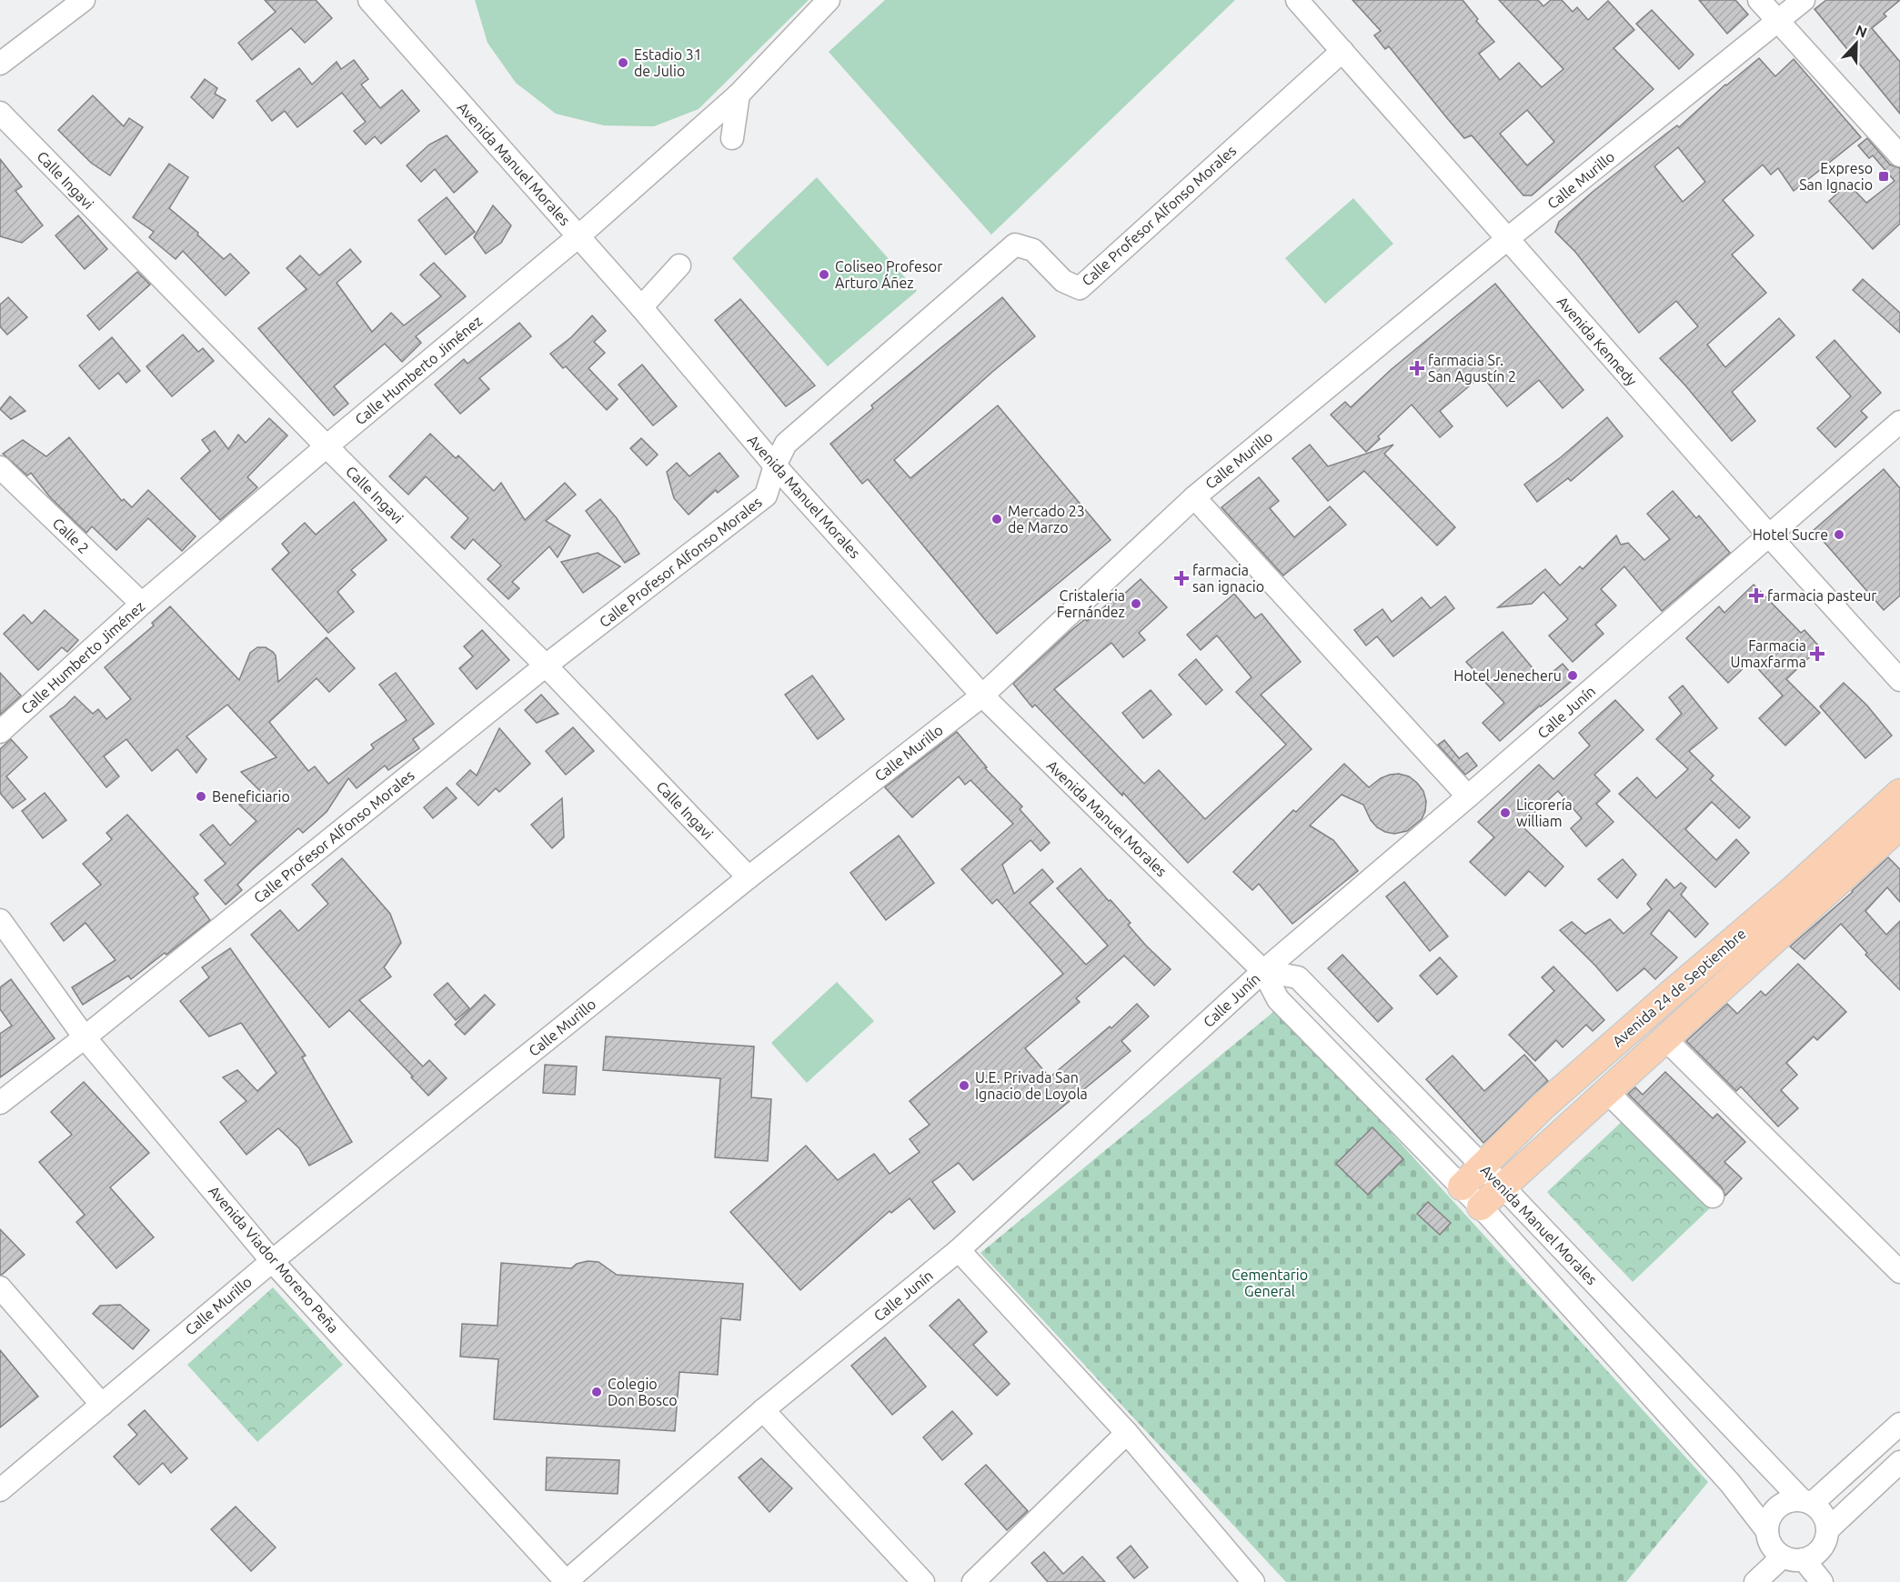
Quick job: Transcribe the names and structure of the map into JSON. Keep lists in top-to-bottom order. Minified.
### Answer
{"streets":{"main road":["Avenida 24 de Septiembre"],"street":["Avenida Manuel Morales","Calle Ingavi","Calle Murillo","Calle Profesor Alfonso Morales","Avenida Kennedy","Calle Humberto Jiménez","Calle 2","Calle Junín","Avenida Viador Moreno Peña"]},"crossings":[["Avenida Manuel Morales","Calle Murillo"],["Avenida Manuel Morales","Calle Profesor Alfonso Morales"],["Avenida Manuel Morales","Calle Humberto Jiménez"],["Avenida Manuel Morales","Calle Junín"],["Avenida Manuel Morales","Avenida 24 de Septiembre"],["Calle Ingavi","Calle Murillo"],["Calle Ingavi","Calle Profesor Alfonso Morales"],["Calle Ingavi","Calle Humberto Jiménez"],["Calle Murillo","Avenida Kennedy"],["Calle Murillo","Avenida Viador Moreno Peña"],["Calle Profesor Alfonso Morales","Avenida Kennedy"],["Calle Profesor Alfonso Morales","Avenida Viador Moreno Peña"],["Avenida Kennedy","Calle Junín"],["Calle Humberto Jiménez","Calle 2"],["Calle Junín","Avenida Viador Moreno Peña"]],"parks":["Cementario General"],"places":{"other":["Estadio 31 de Julio","Coliseo Profesor Arturo Áñez","Mercado 23 de Marzo","Hotel Sucre","Cristaleria Fernández","Hotel Jenecheru","Beneficiario","Licorería william","U.E. Privada San Ignacio de Loyola","Colegio Don Bosco"],"transit":["Expreso San Ignacio"],"health":["farmacia Sr. San Agustín 2","farmacia san ignacio","farmacia pasteur","Farmacia Umaxfarma"]},"north":"top"}
